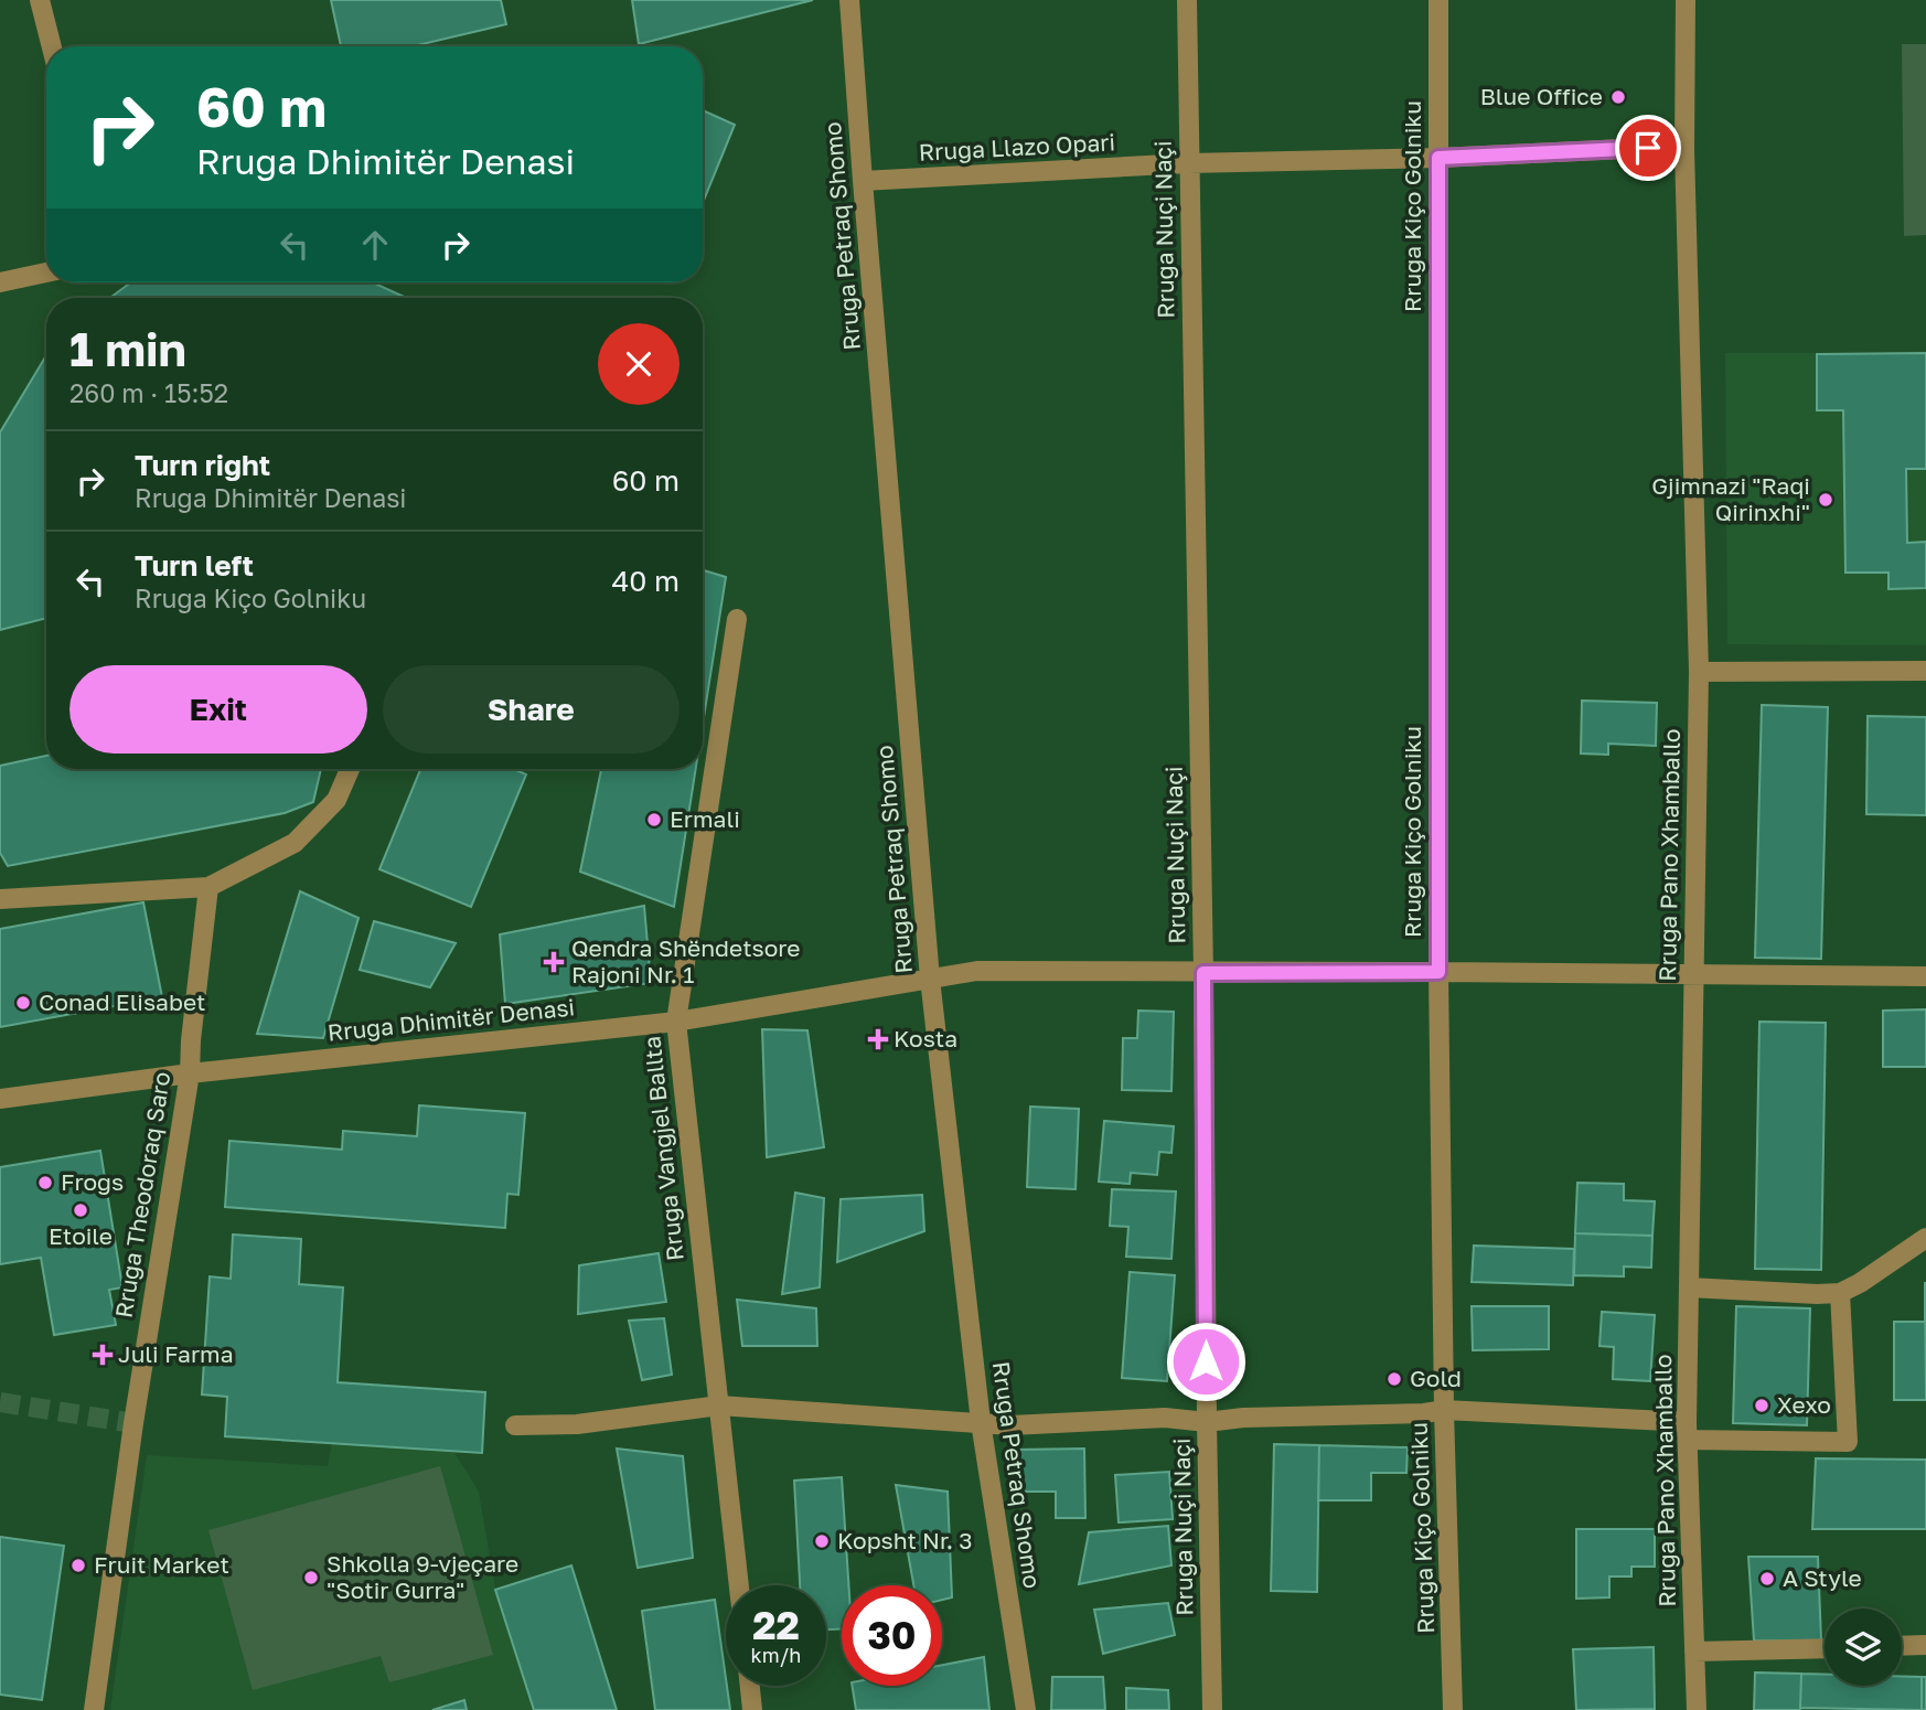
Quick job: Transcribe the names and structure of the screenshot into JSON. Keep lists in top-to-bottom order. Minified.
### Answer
{"streets":{"street":["Rruga Llazo Opari","Rruga Kiço Golniku","Rruga Nuçi Naçi","Rruga Petraq Shomo","Rruga Pano Xhamballo","Rruga Dhimitër Denasi","Rruga Vangjel Ballta","Rruga Theodoraq Saro"]},"crossings":[["Rruga Llazo Opari","Rruga Kiço Golniku"],["Rruga Llazo Opari","Rruga Nuçi Naçi"],["Rruga Llazo Opari","Rruga Petraq Shomo"],["Rruga Llazo Opari","Rruga Pano Xhamballo"],["Rruga Kiço Golniku","Rruga Dhimitër Denasi"],["Rruga Nuçi Naçi","Rruga Dhimitër Denasi"],["Rruga Petraq Shomo","Rruga Dhimitër Denasi"],["Rruga Pano Xhamballo","Rruga Dhimitër Denasi"],["Rruga Dhimitër Denasi","Rruga Vangjel Ballta"],["Rruga Dhimitër Denasi","Rruga Theodoraq Saro"]],"places":{"other":["Blue Office","Gjimnazi \"Raqi Qirinxhi\"","Ermali","Conad Elisabet","Frogs","Etoile","Gold","Xexo","Kopsht Nr. 3","Fruit Market","Shkolla 9-vjeçare \"Sotir Gurra\"","A Style"],"health":["Qendra Shëndetsore Rajoni Nr. 1","Kosta","Juli Farma"]},"page":{"turn":["60 m","Rruga Dhimitër Denasi"],"heading":["1 min","260 m · 15:52"],"list":[{"name":"Turn right","note":"Rruga Dhimitër Denasi","value":"60 m"},{"name":"Turn left","note":"Rruga Kiço Golniku","value":"40 m"}],"buttons":["Exit","Share"],"speed":"22 km/h","limit":"30"}}
